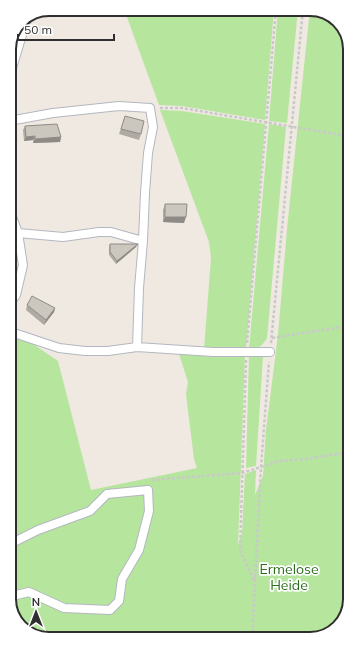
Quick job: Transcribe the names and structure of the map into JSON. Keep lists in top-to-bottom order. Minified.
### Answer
{"parks":["Ermelose Heide"],"scale_bar":"50 m","north":"top"}
